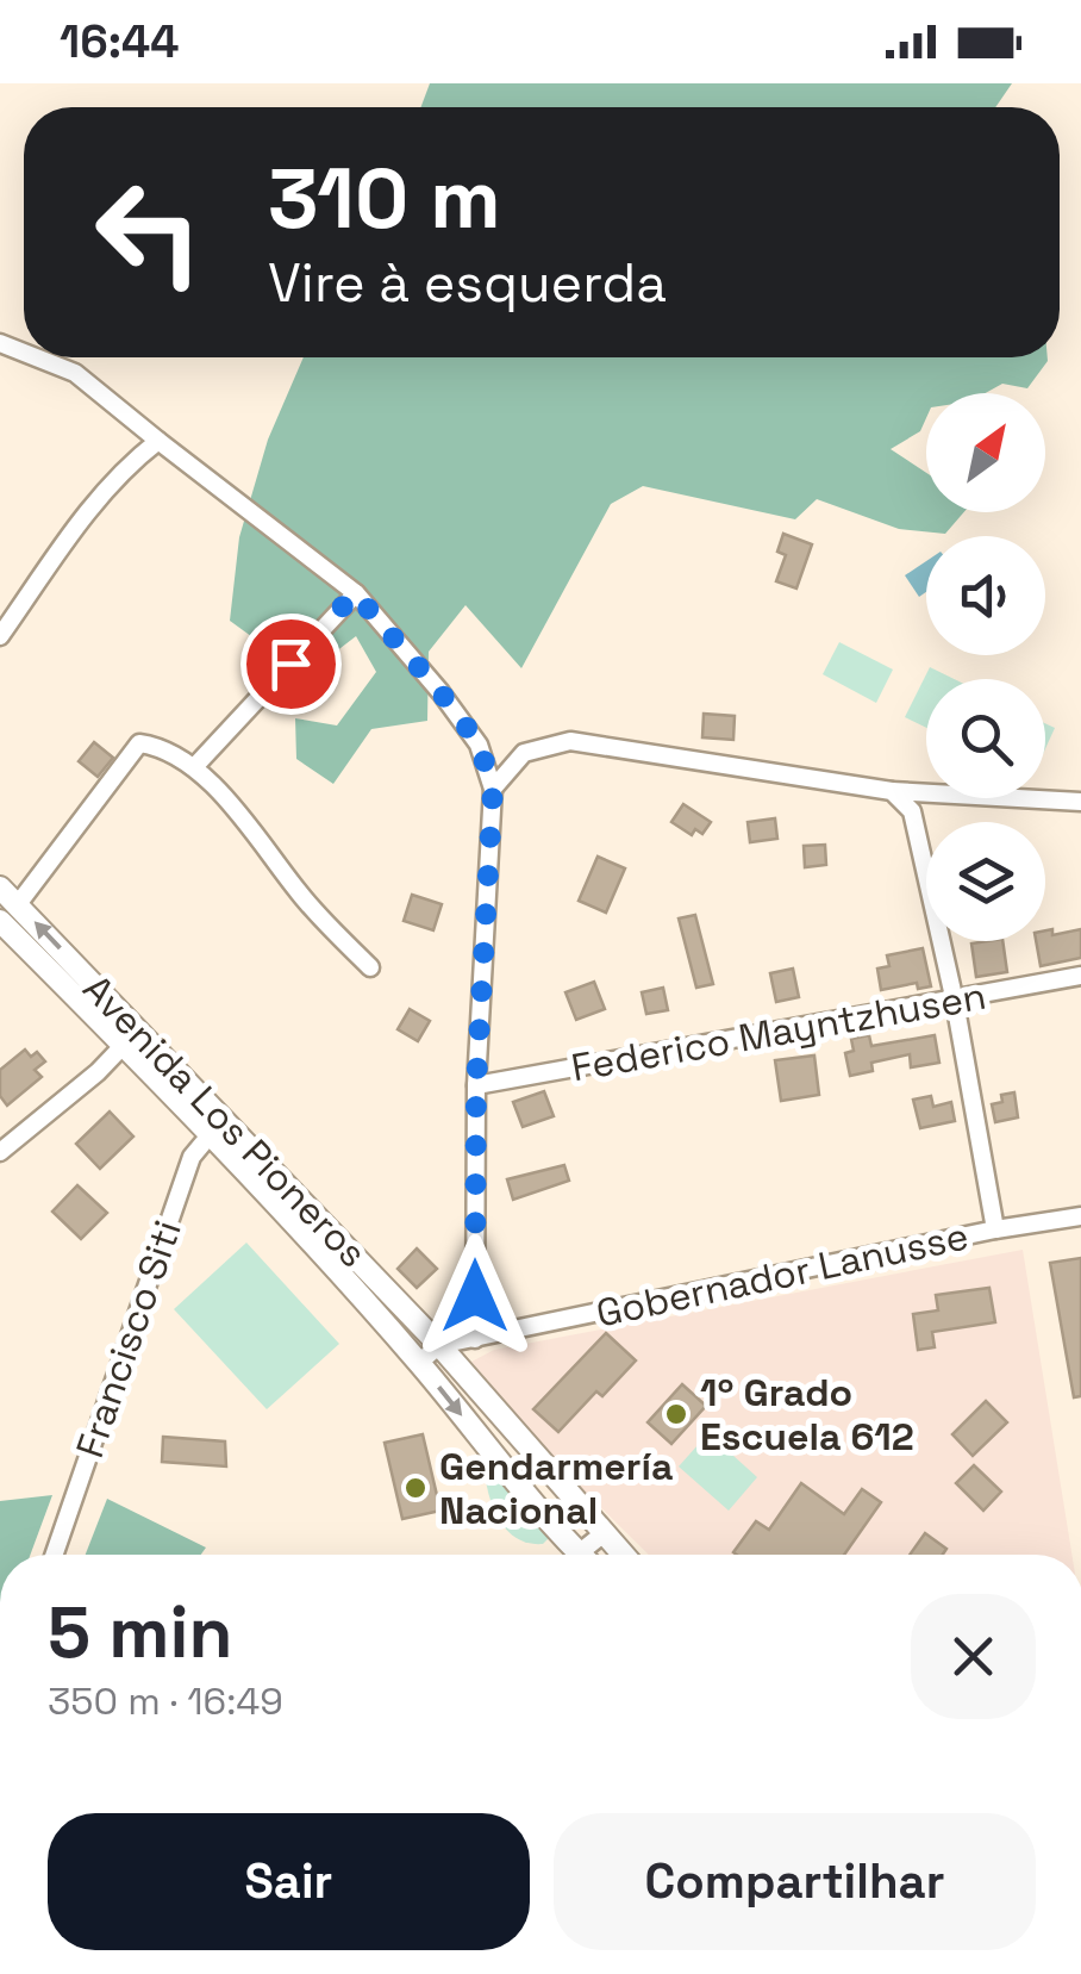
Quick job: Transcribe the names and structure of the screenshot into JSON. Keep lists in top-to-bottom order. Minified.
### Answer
{"streets":{"main road":["Avenida Los Pioneros"],"street":["Federico Mayntzhusen","Gobernador Lanusse","Francisco Siti"]},"crossings":[["Avenida Los Pioneros","Gobernador Lanusse"],["Avenida Los Pioneros","Francisco Siti"]],"places":["1º Grado Escuela 612","Gendarmería Nacional"],"north":"top right","page":{"status":"16:44","turn":["310 m","Vire à esquerda"],"heading":["5 min","350 m · 16:49"],"buttons":["Sair","Compartilhar"]}}
